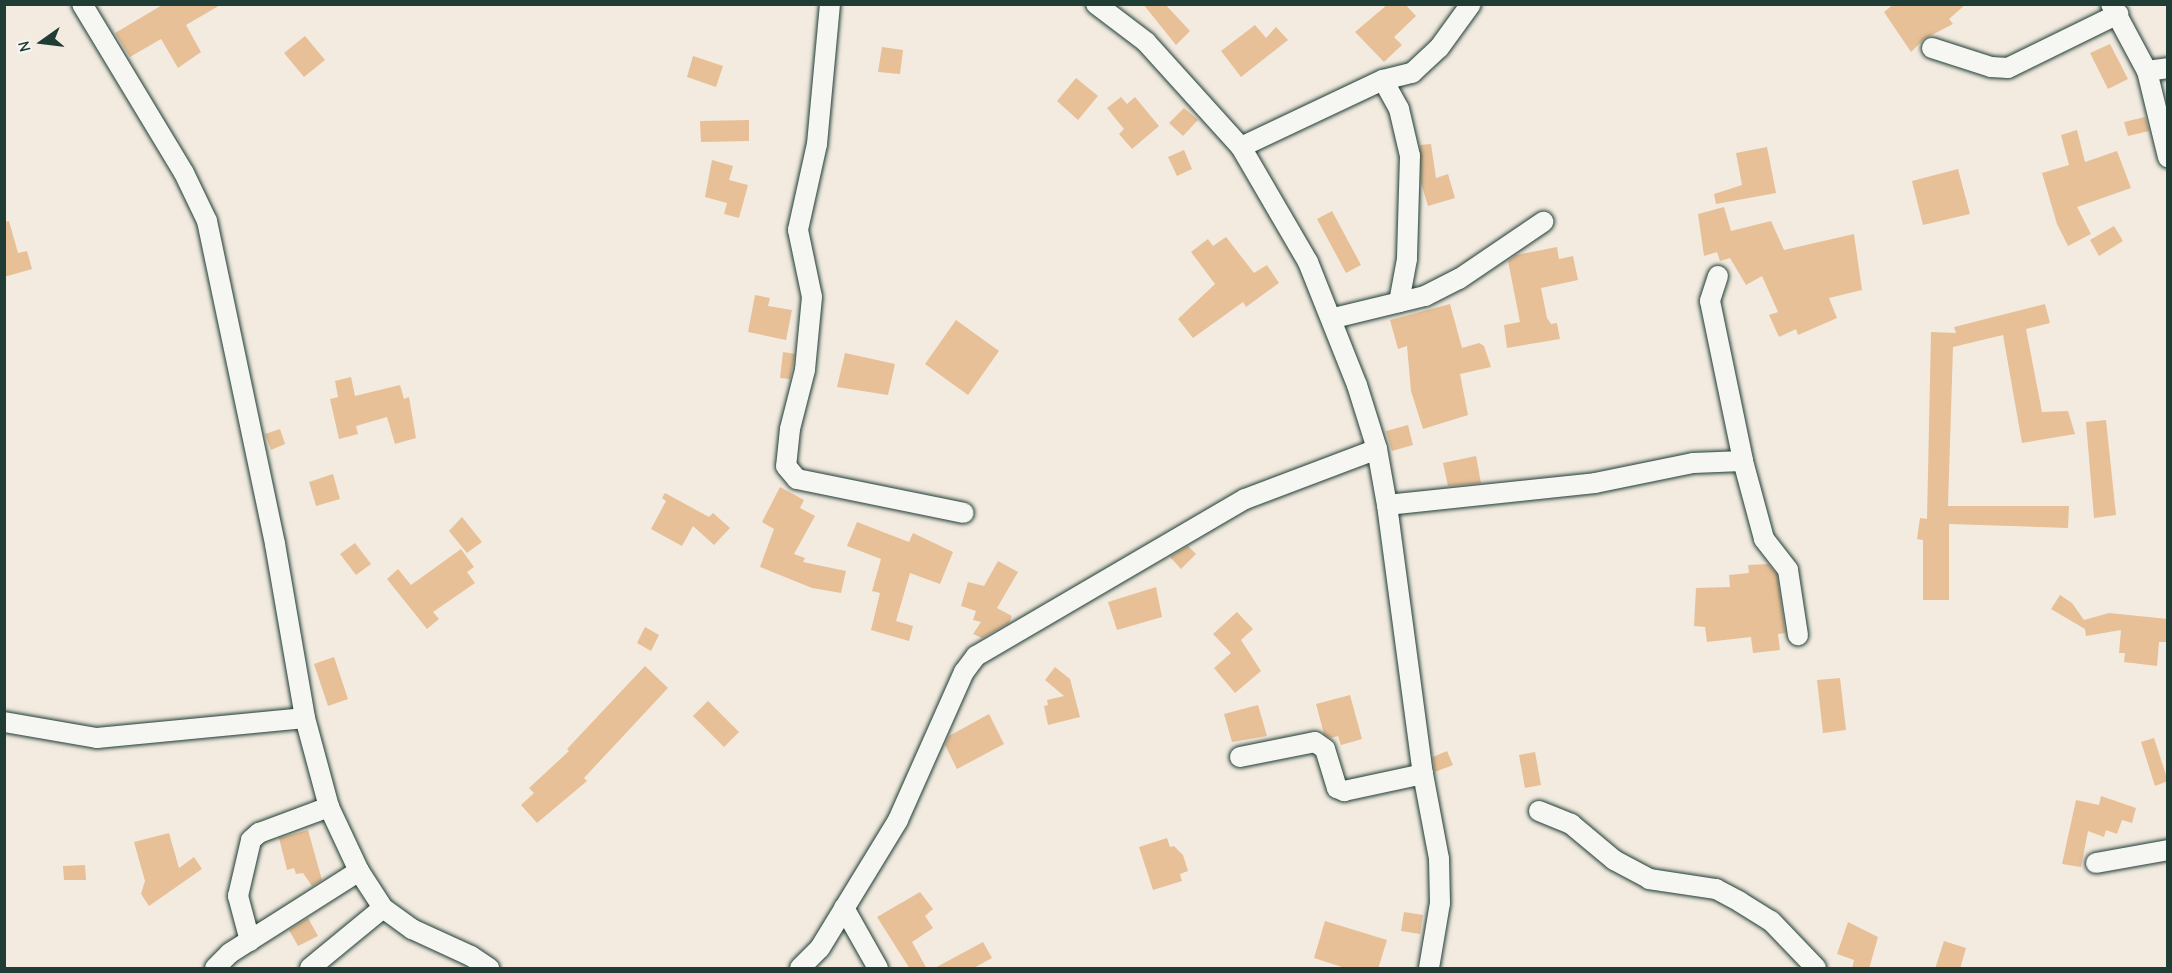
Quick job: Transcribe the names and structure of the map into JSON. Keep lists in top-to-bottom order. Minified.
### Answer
{"north":"left"}
